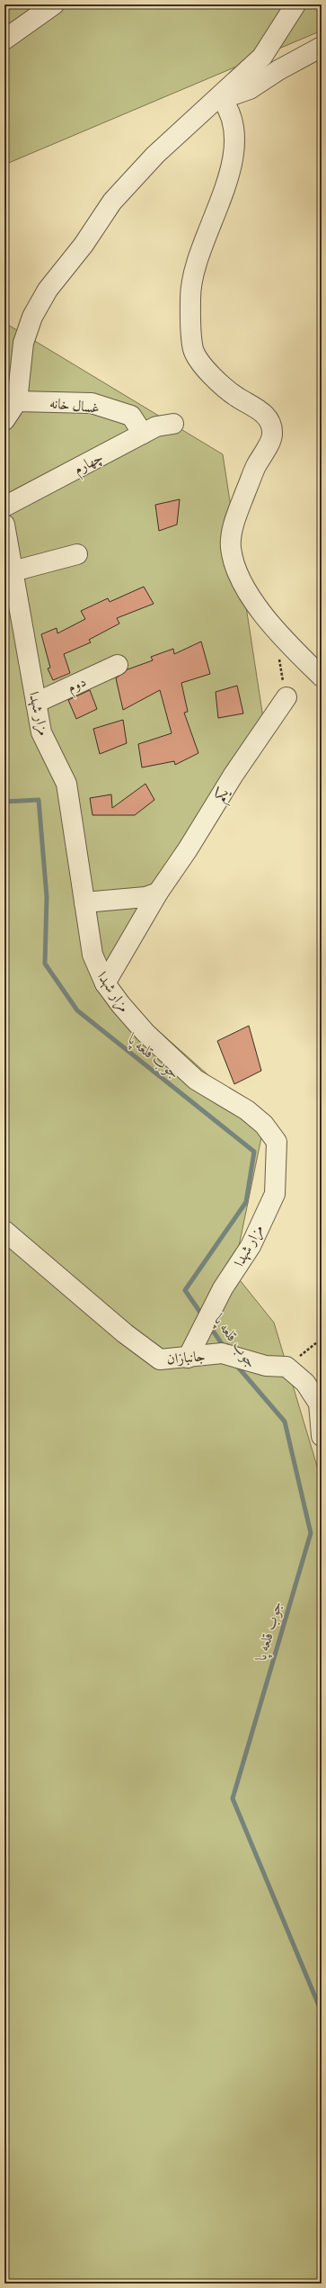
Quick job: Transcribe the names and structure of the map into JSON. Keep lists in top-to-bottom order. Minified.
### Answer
{"streets":{"street":["غسال خانه","چهارم","دوم","مزار شهدا","یکم","جانبازان"]},"crossings":[["غسال خانه","چهارم"],["دوم","مزار شهدا"],["مزار شهدا","یکم"],["مزار شهدا","جانبازان"]],"water":["جوب قلعه پا"]}
